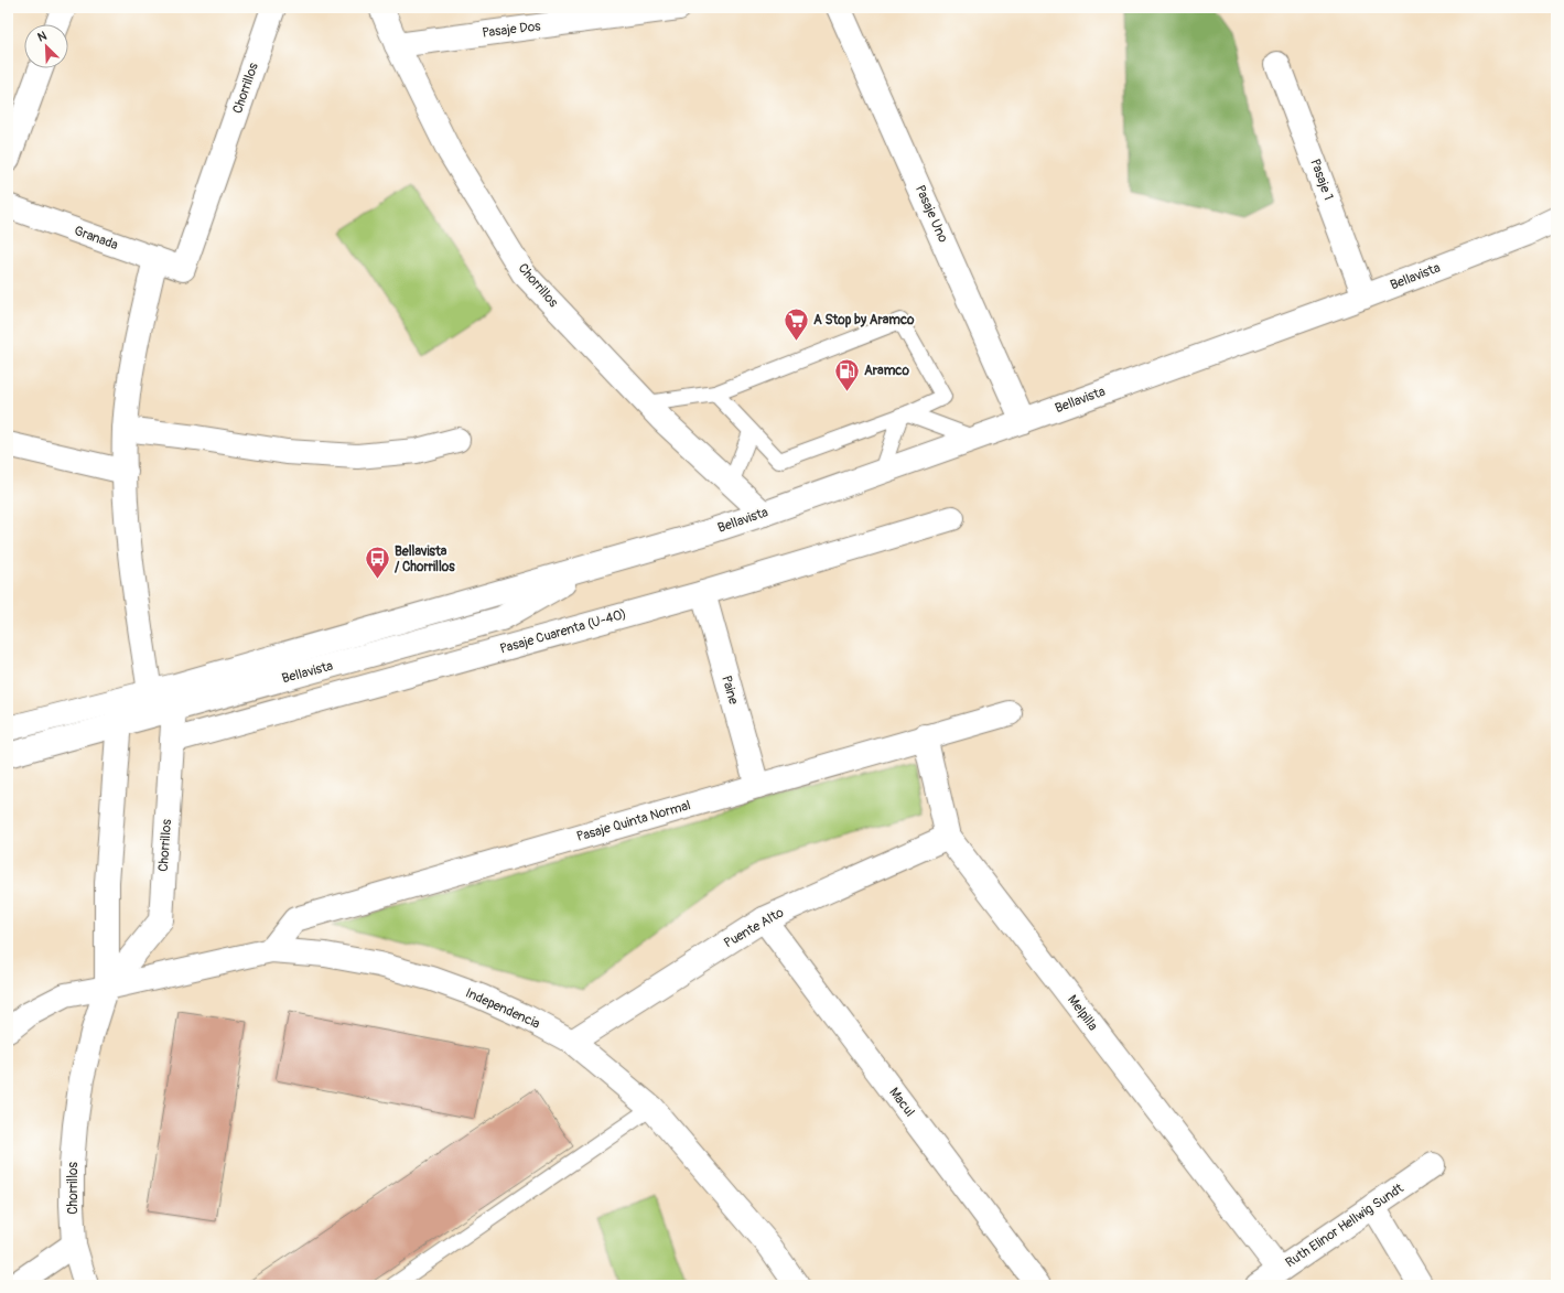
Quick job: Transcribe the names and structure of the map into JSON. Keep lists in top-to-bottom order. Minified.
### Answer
{"streets":{"street":["Pasaje Dos","Chorrillos","Pasaje 1","Pasaje Uno","Granada","Bellavista","Pasaje Cuarenta (U-40)","Paine","Pasaje Quinta Normal","Puente Alto","Independencia","Melpilla","Macul","Ruth Elinor Hellwig Sundt"]},"crossings":[["Pasaje Dos","Chorrillos"],["Chorrillos","Granada"],["Chorrillos","Bellavista"],["Chorrillos","Pasaje Cuarenta (U-40)"],["Chorrillos","Independencia"],["Pasaje 1","Bellavista"],["Pasaje Uno","Bellavista"],["Pasaje Cuarenta (U-40)","Paine"],["Paine","Pasaje Quinta Normal"],["Pasaje Quinta Normal","Independencia"],["Pasaje Quinta Normal","Melpilla"],["Puente Alto","Independencia"],["Puente Alto","Melpilla"],["Puente Alto","Macul"],["Melpilla","Ruth Elinor Hellwig Sundt"]],"places":{"supermarket":["A Stop by Aramco"],"fuel station":["Aramco"],"bus stop":["Bellavista / Chorrillos"]},"north":"top left"}
